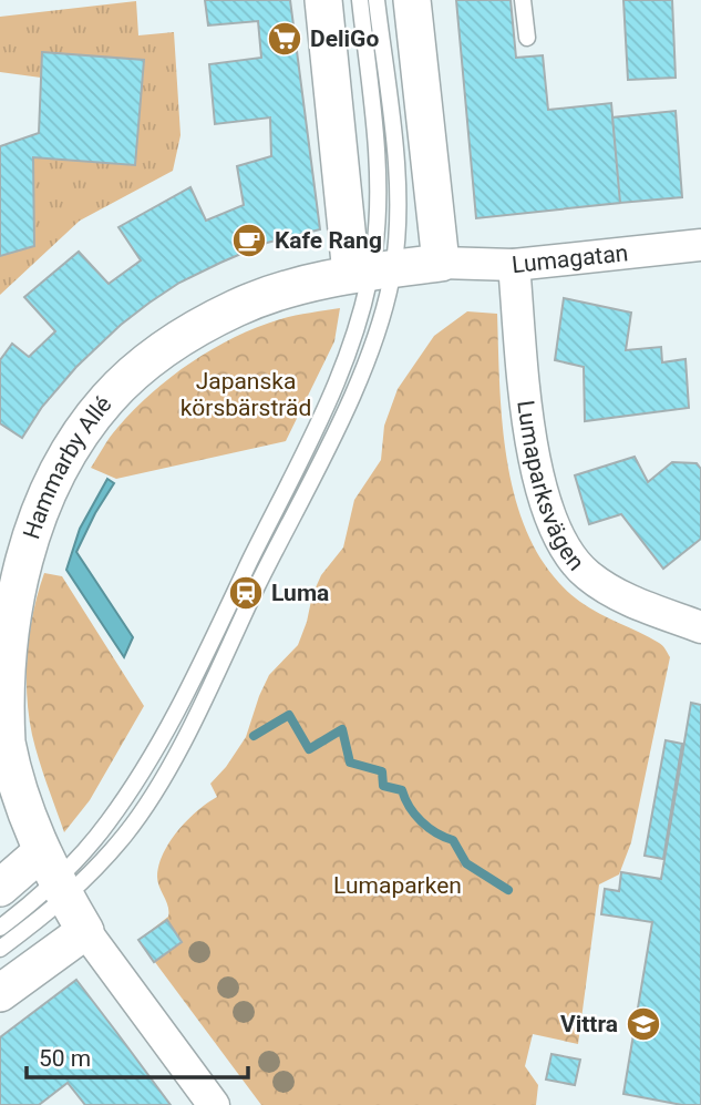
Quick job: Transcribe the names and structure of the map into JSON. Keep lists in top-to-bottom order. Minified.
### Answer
{"streets":{"street":["Lumagatan","Hammarby Allé","Lumaparksvägen"]},"crossings":[["Lumagatan","Hammarby Allé"],["Lumagatan","Lumaparksvägen"]],"parks":["Japanska körsbärsträd","Lumaparken"],"places":{"supermarket":["DeliGo"],"cafe":["Kafe Rang"],"station":["Luma"],"school or university":["Vittra"]},"scale_bar":"50 m"}
